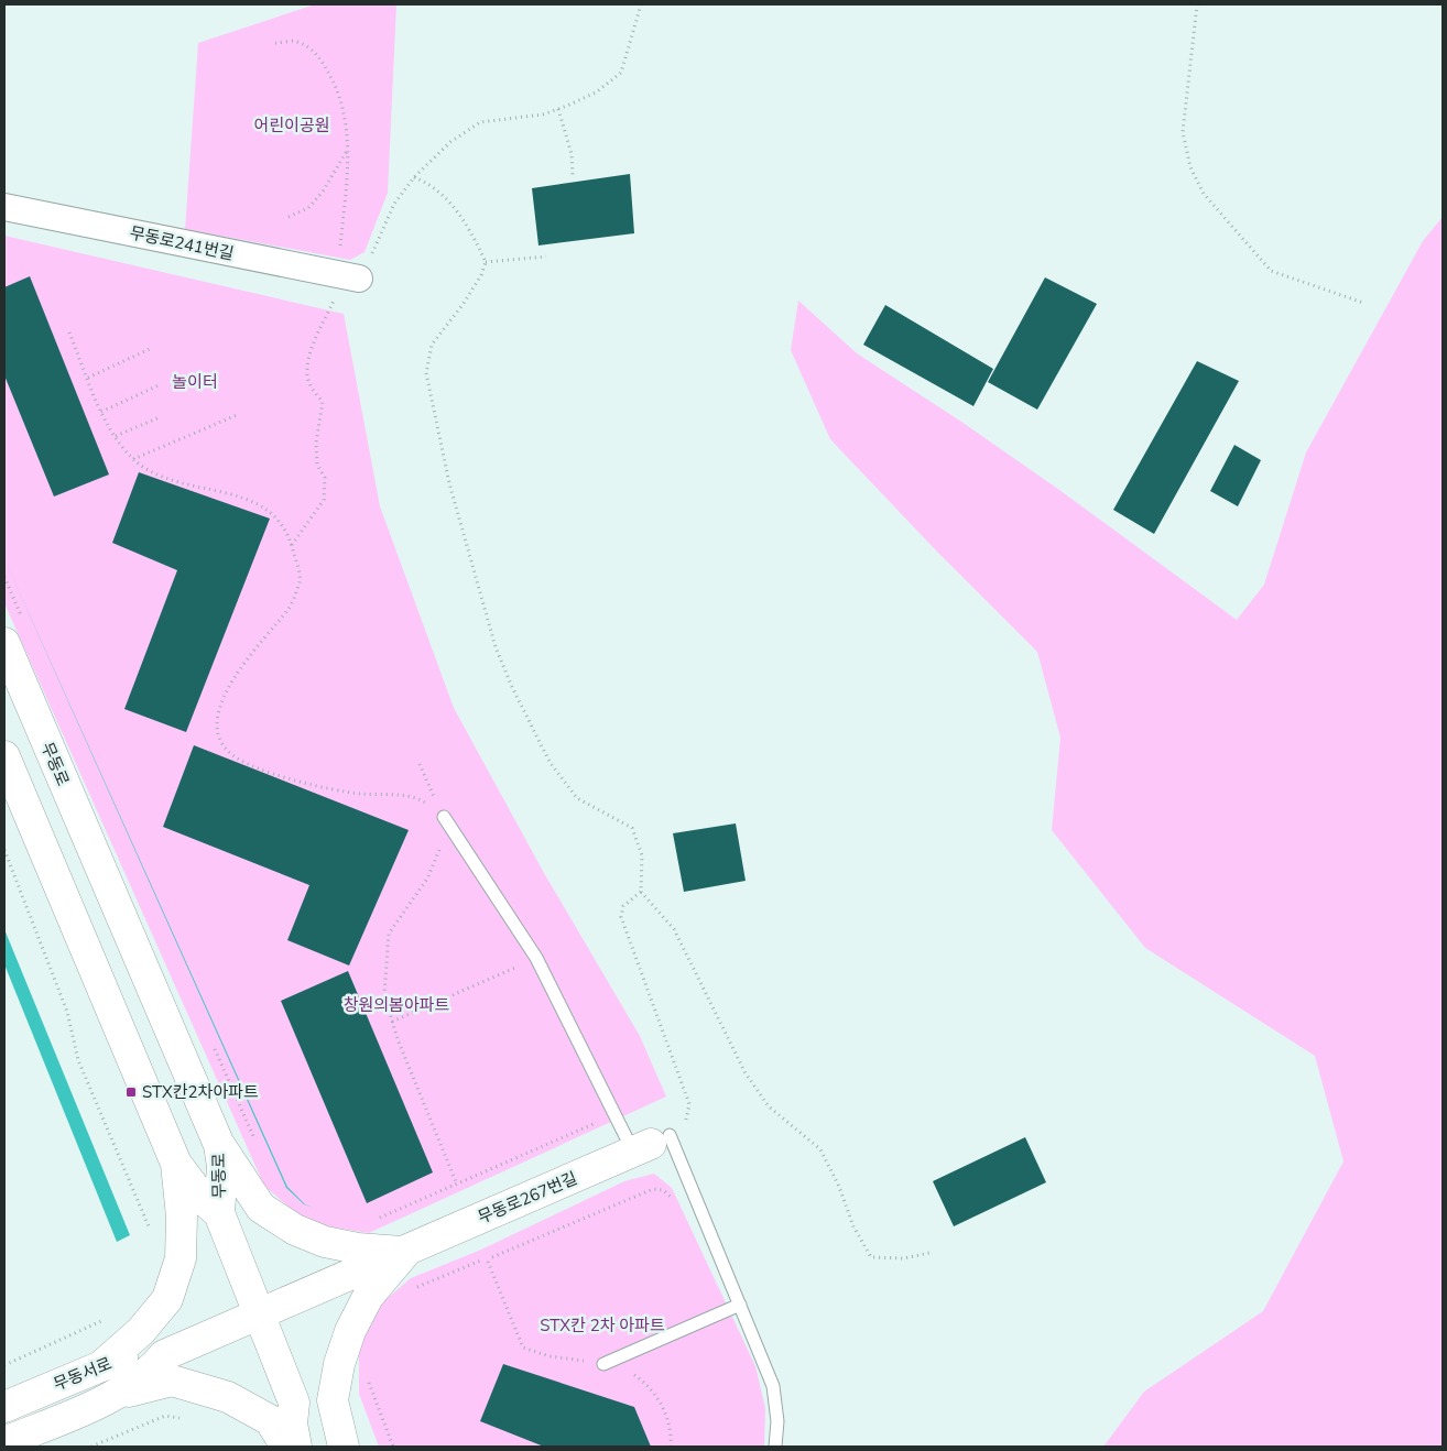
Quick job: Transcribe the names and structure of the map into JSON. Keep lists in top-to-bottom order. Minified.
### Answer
{"streets":{"main road":["무동로","무동로267번길","무동서로"],"street":["무동로241번길"]},"crossings":[["무동로267번길","무동서로"]],"parks":["어린이공원","놀이터","창원의봄아파트","STX칸 2차 아파트"],"places":{"transit":["STX칸2차아파트"]}}
